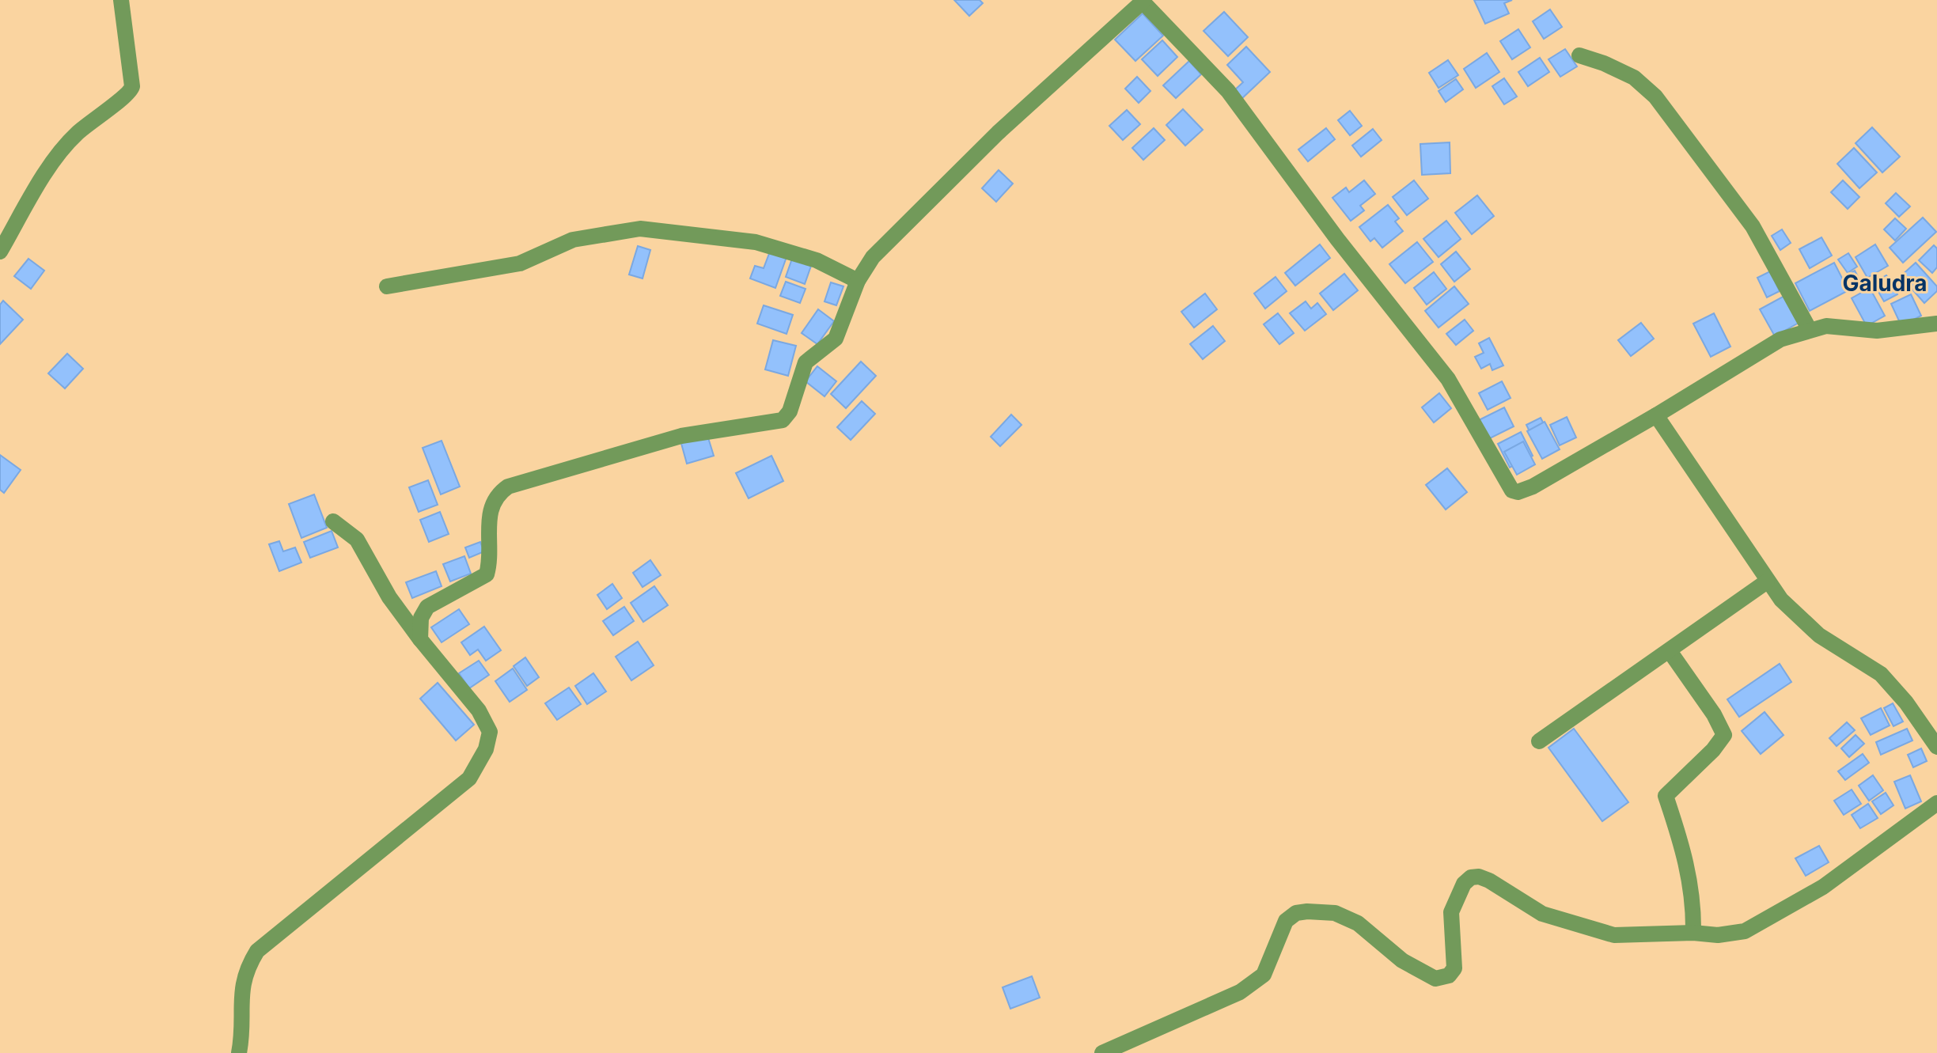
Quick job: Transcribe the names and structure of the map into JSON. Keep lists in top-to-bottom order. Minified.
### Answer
{"districts":["Galudra"]}
